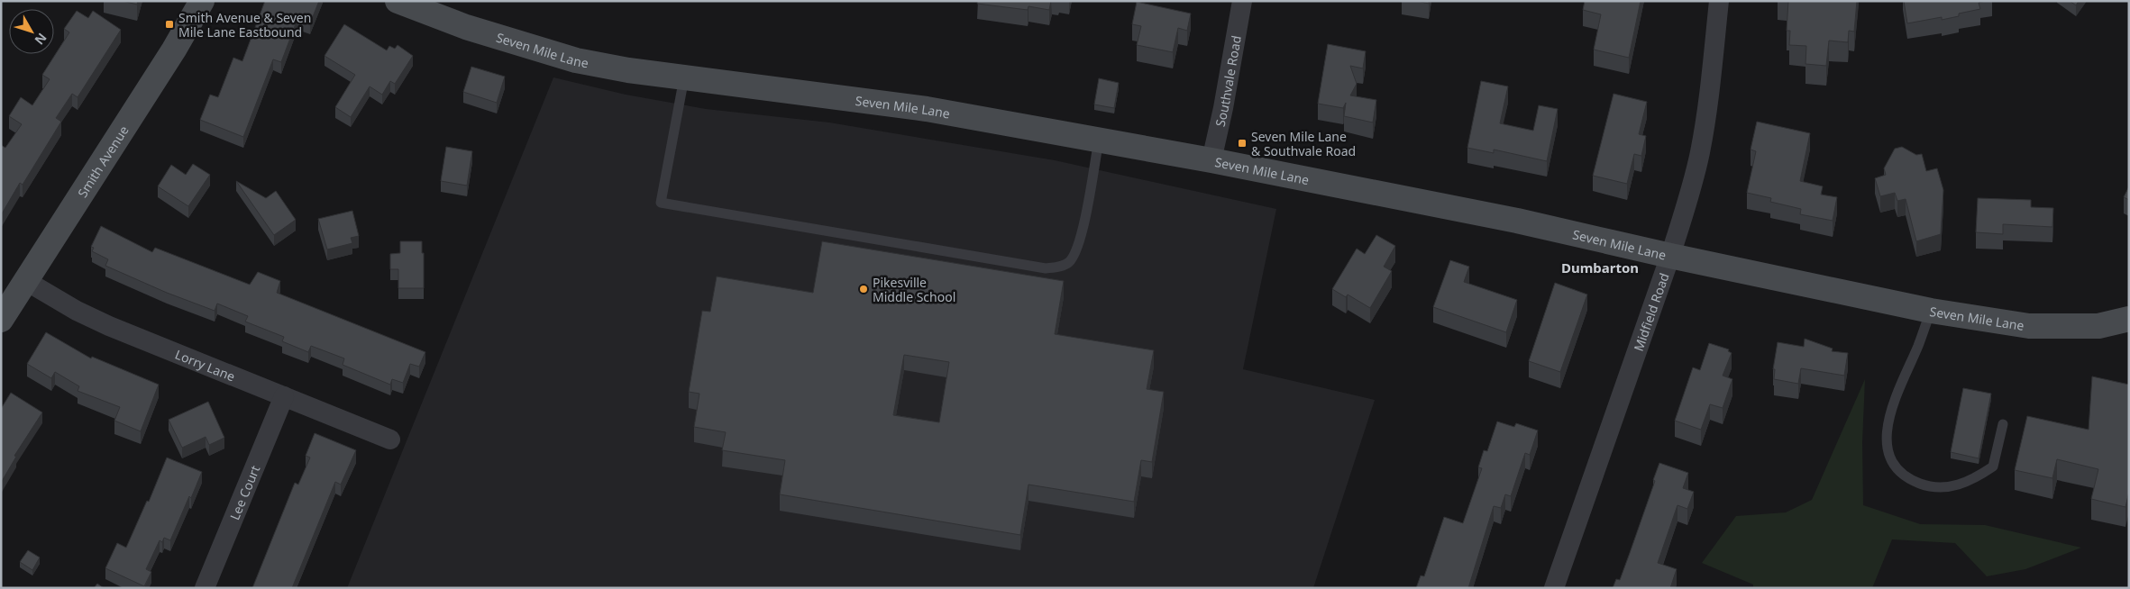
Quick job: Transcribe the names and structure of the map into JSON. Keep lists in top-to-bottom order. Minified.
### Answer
{"streets":{"street":["Seven Mile Lane","Southvale Road","Smith Avenue","Midfield Road","Lorry Lane","Lee Court"]},"crossings":[["Seven Mile Lane","Southvale Road"],["Seven Mile Lane","Midfield Road"],["Smith Avenue","Lorry Lane"],["Lorry Lane","Lee Court"]],"districts":["Dumbarton"],"places":{"transit":["Smith Avenue & Seven Mile Lane Eastbound","Seven Mile Lane & Southvale Road"],"other":["Pikesville Middle School"]},"north":"bottom right"}
